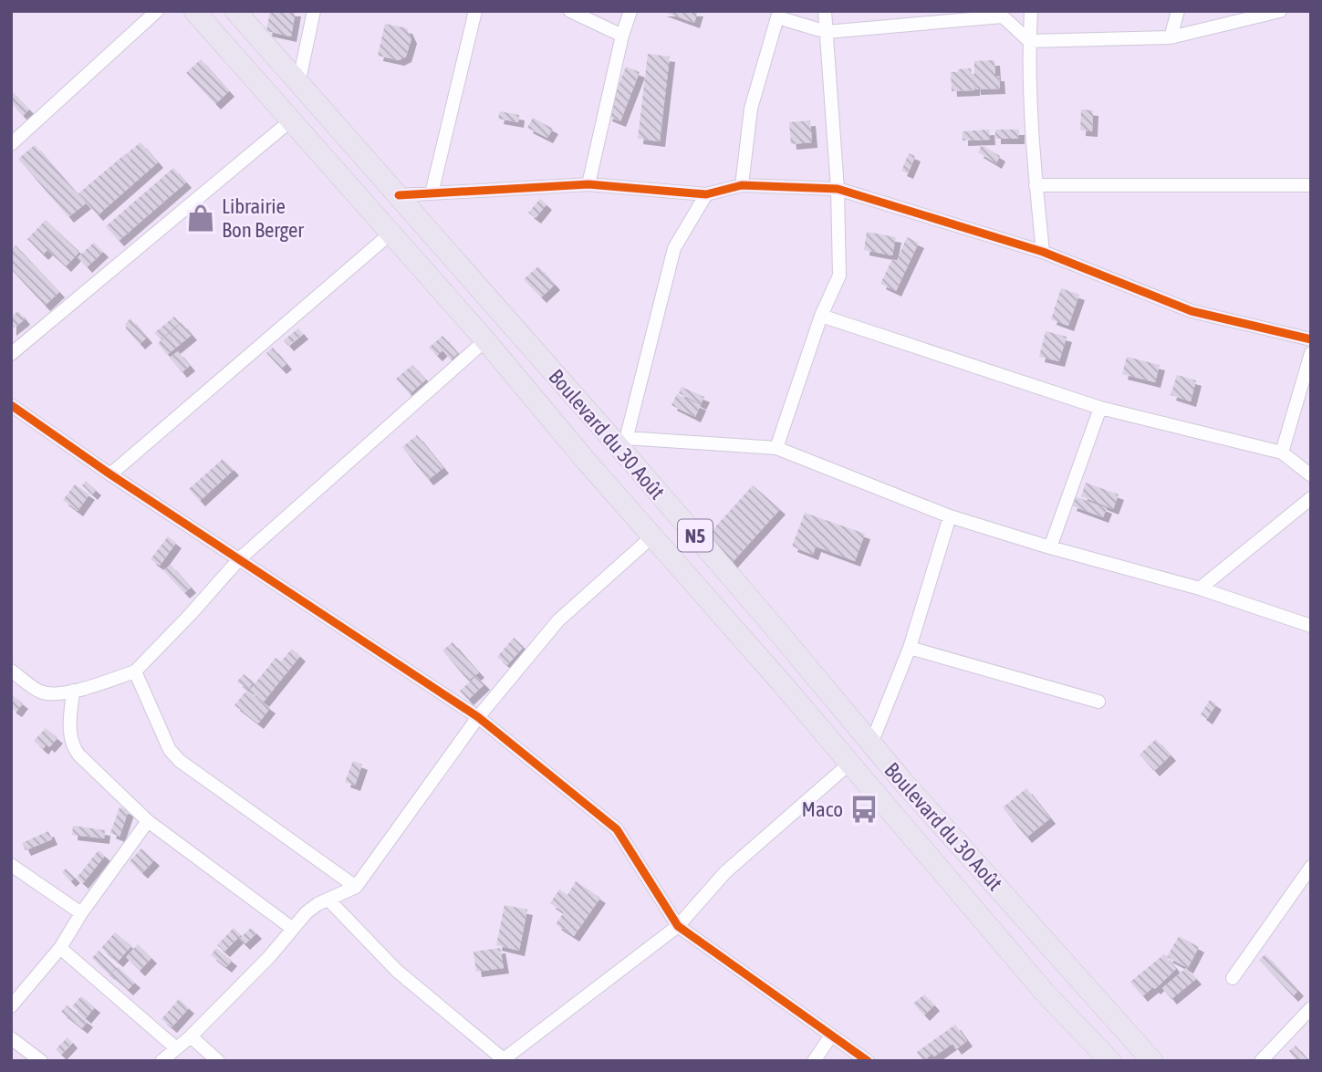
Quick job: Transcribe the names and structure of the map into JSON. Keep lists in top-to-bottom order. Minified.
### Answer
{"streets":{"highway":["Boulevard du 30 Août","N5"]},"places":{"shop":["Librairie Bon Berger"],"bus stop":["Maco"]}}
